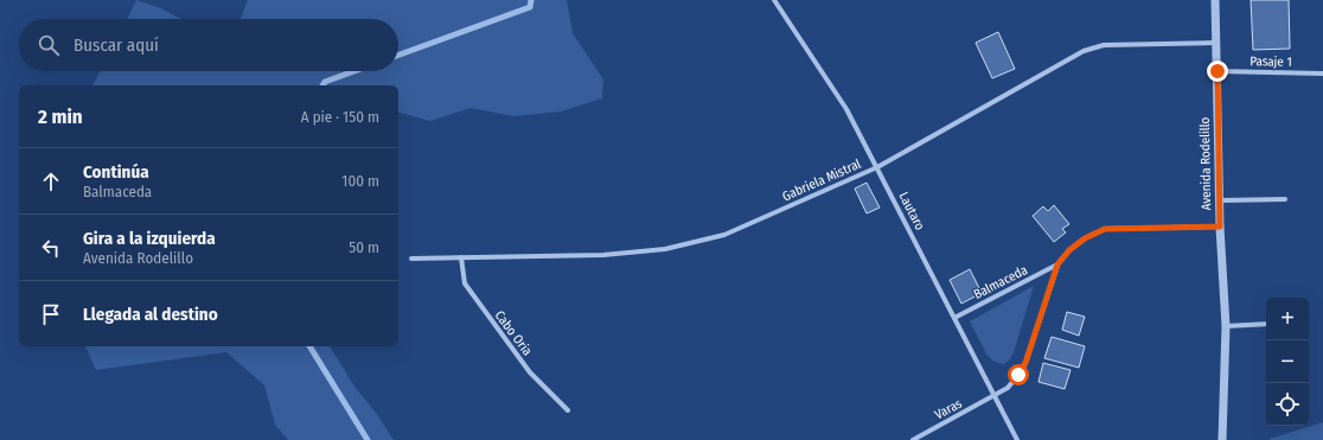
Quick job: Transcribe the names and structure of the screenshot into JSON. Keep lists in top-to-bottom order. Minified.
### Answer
{"streets":{"street":["Pasaje 1","Avenida Rodelillo","Gabriela Mistral","Lautaro","Balmaceda","Cabo Oria","Varas"]},"crossings":[["Pasaje 1","Avenida Rodelillo"],["Avenida Rodelillo","Gabriela Mistral"],["Avenida Rodelillo","Balmaceda"],["Gabriela Mistral","Lautaro"],["Gabriela Mistral","Cabo Oria"],["Lautaro","Balmaceda"],["Lautaro","Varas"],["Balmaceda","Varas"]],"page":{"search":"Buscar aquí","heading":["2 min","A pie · 150 m"],"list":[["Continúa","Balmaceda","100 m"],["Gira a la izquierda","Avenida Rodelillo","50 m"],"Llegada al destino"],"map_buttons":["+","−"]}}
